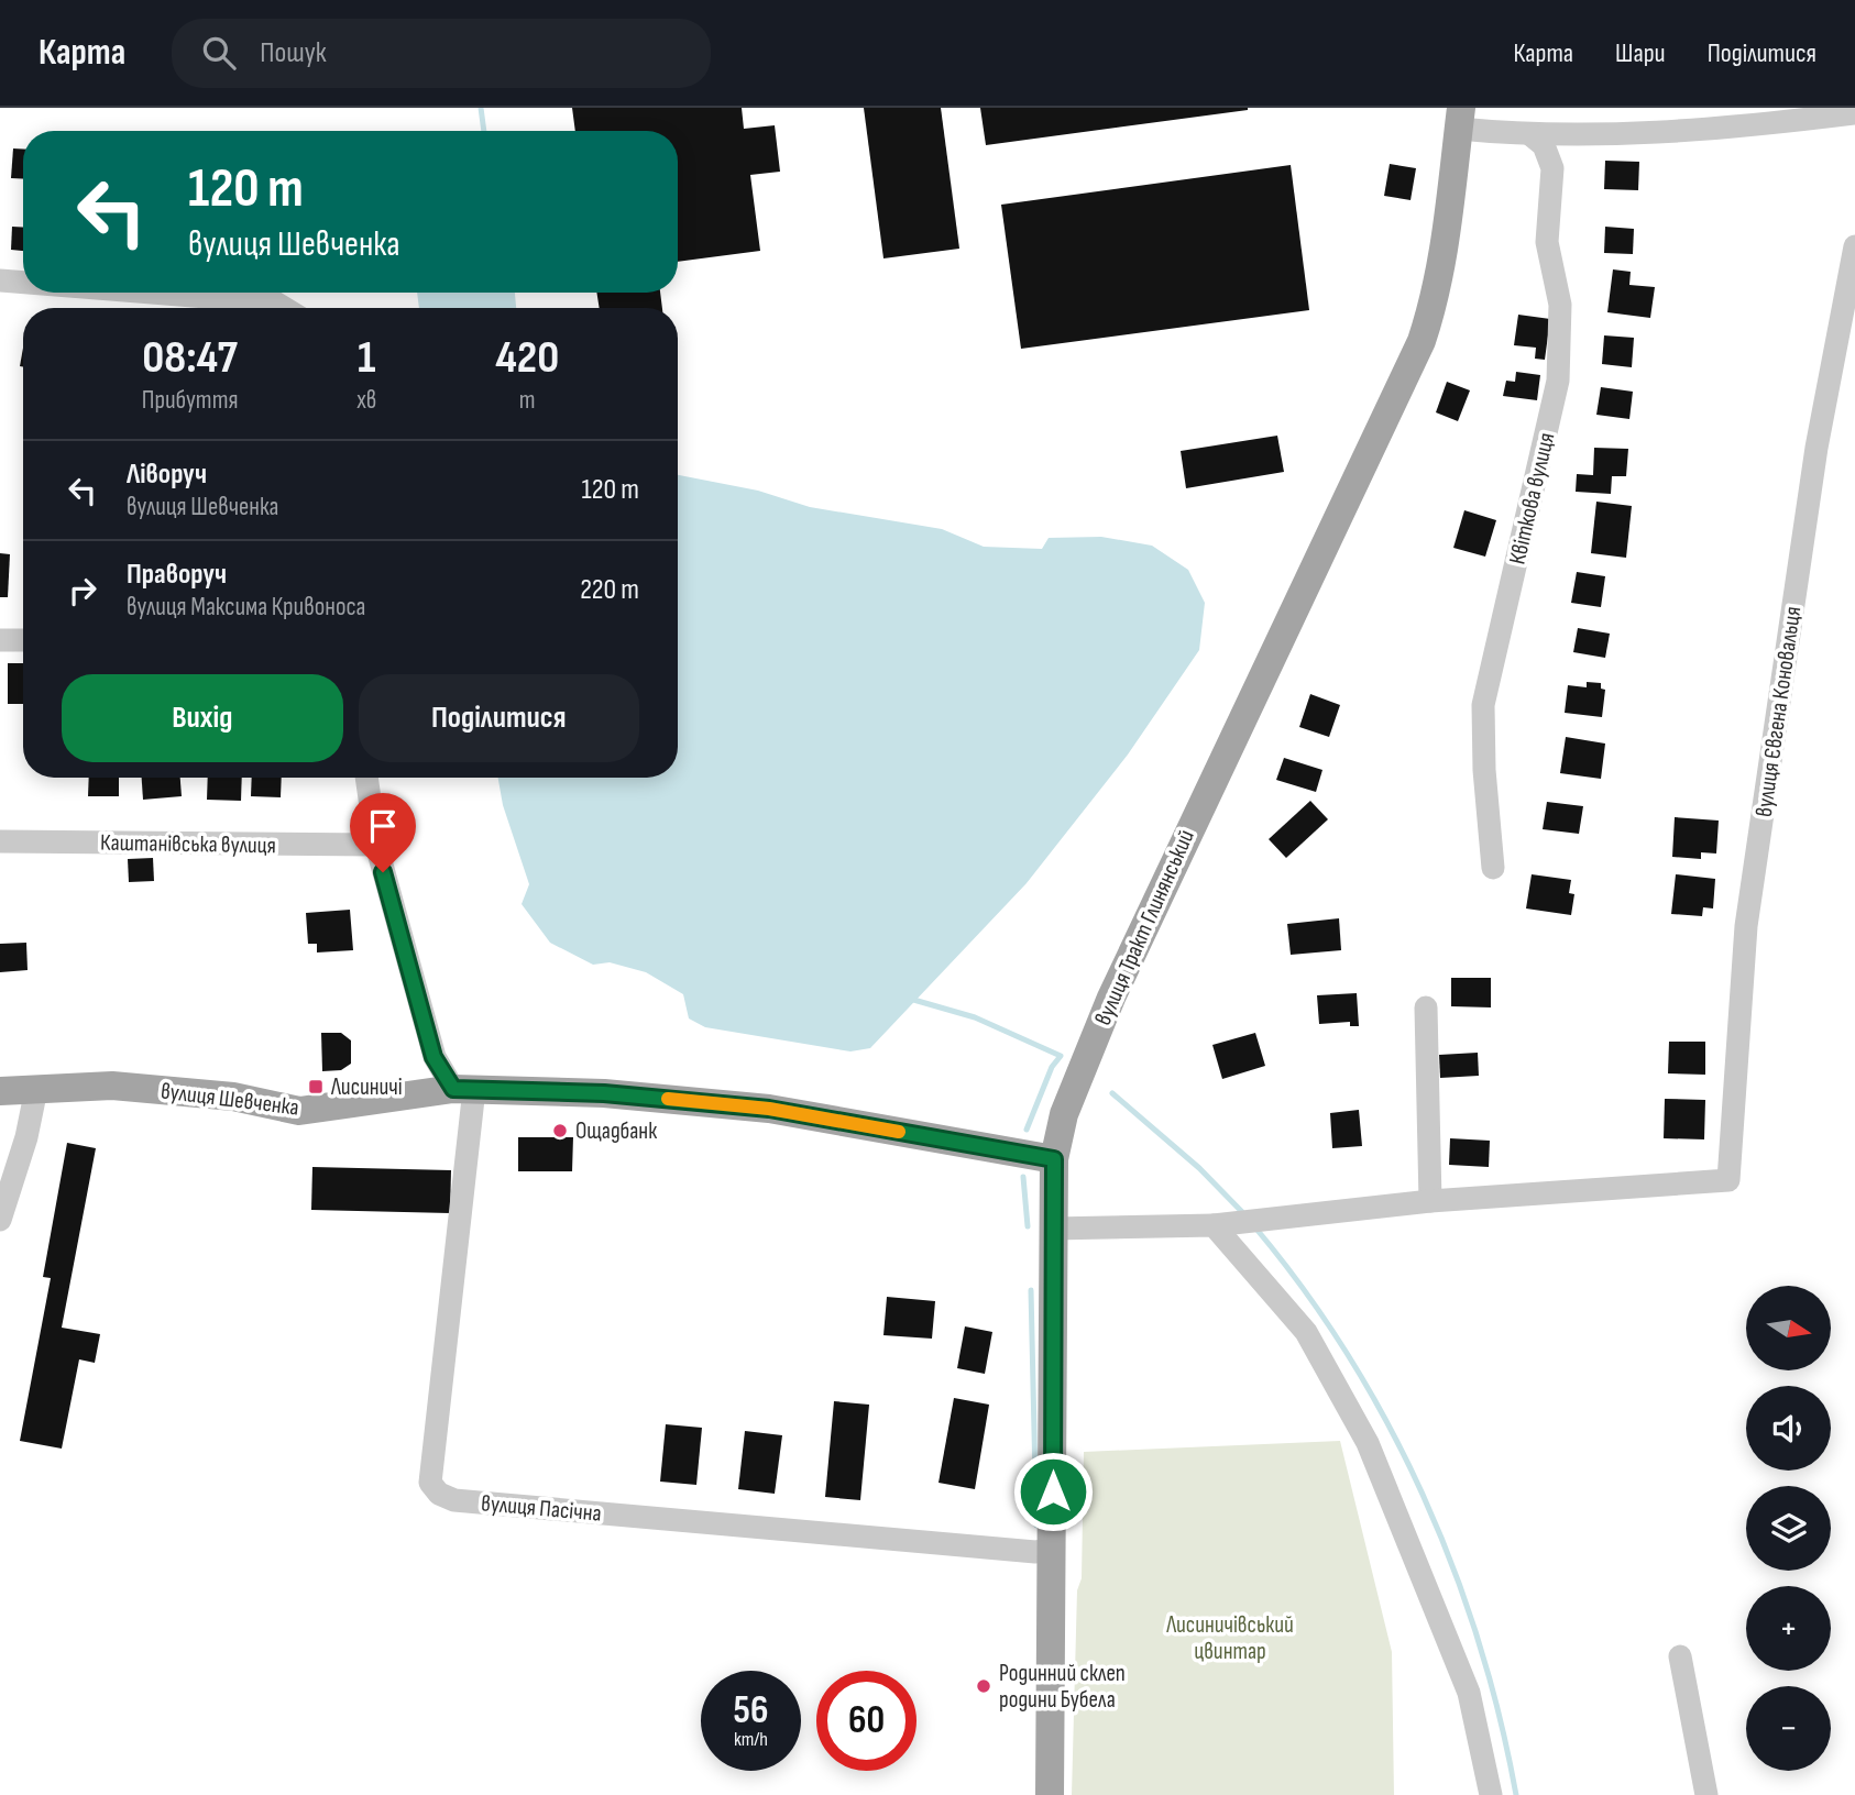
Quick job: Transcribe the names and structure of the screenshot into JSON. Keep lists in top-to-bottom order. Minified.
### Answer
{"streets":{"main road":["вулиця Тракт Глинянський","вулиця Шевченка"],"street":["Квіткова вулиця","вулиця Євгена Коновальця","Каштанівська вулиця","вулиця Пасічна"]},"crossings":[["вулиця Тракт Глинянський","вулиця Шевченка"],["вулиця Тракт Глинянський","вулиця Пасічна"],["вулиця Шевченка","вулиця Пасічна"]],"parks":["Лисиничівський цвинтар"],"places":{"transit":["Лисиничі"],"other":["Ощадбанк","Родинний склеп родини Бубела"]},"north":"right","page":{"header":"Карта","search":"Пошук","nav":["Карта","Шари","Поділитися"],"turn":["120 m","вулиця Шевченка"],"eta":["08:47","Прибуття","1","хв","420","m"],"list":[{"name":"Ліворуч","note":"вулиця Шевченка","value":"120 m"},{"name":"Праворуч","note":"вулиця Максима Кривоноса","value":"220 m"}],"buttons":["Вихід","Поділитися"],"map_buttons":["+","−"],"speed":"56 km/h","limit":"60"}}
